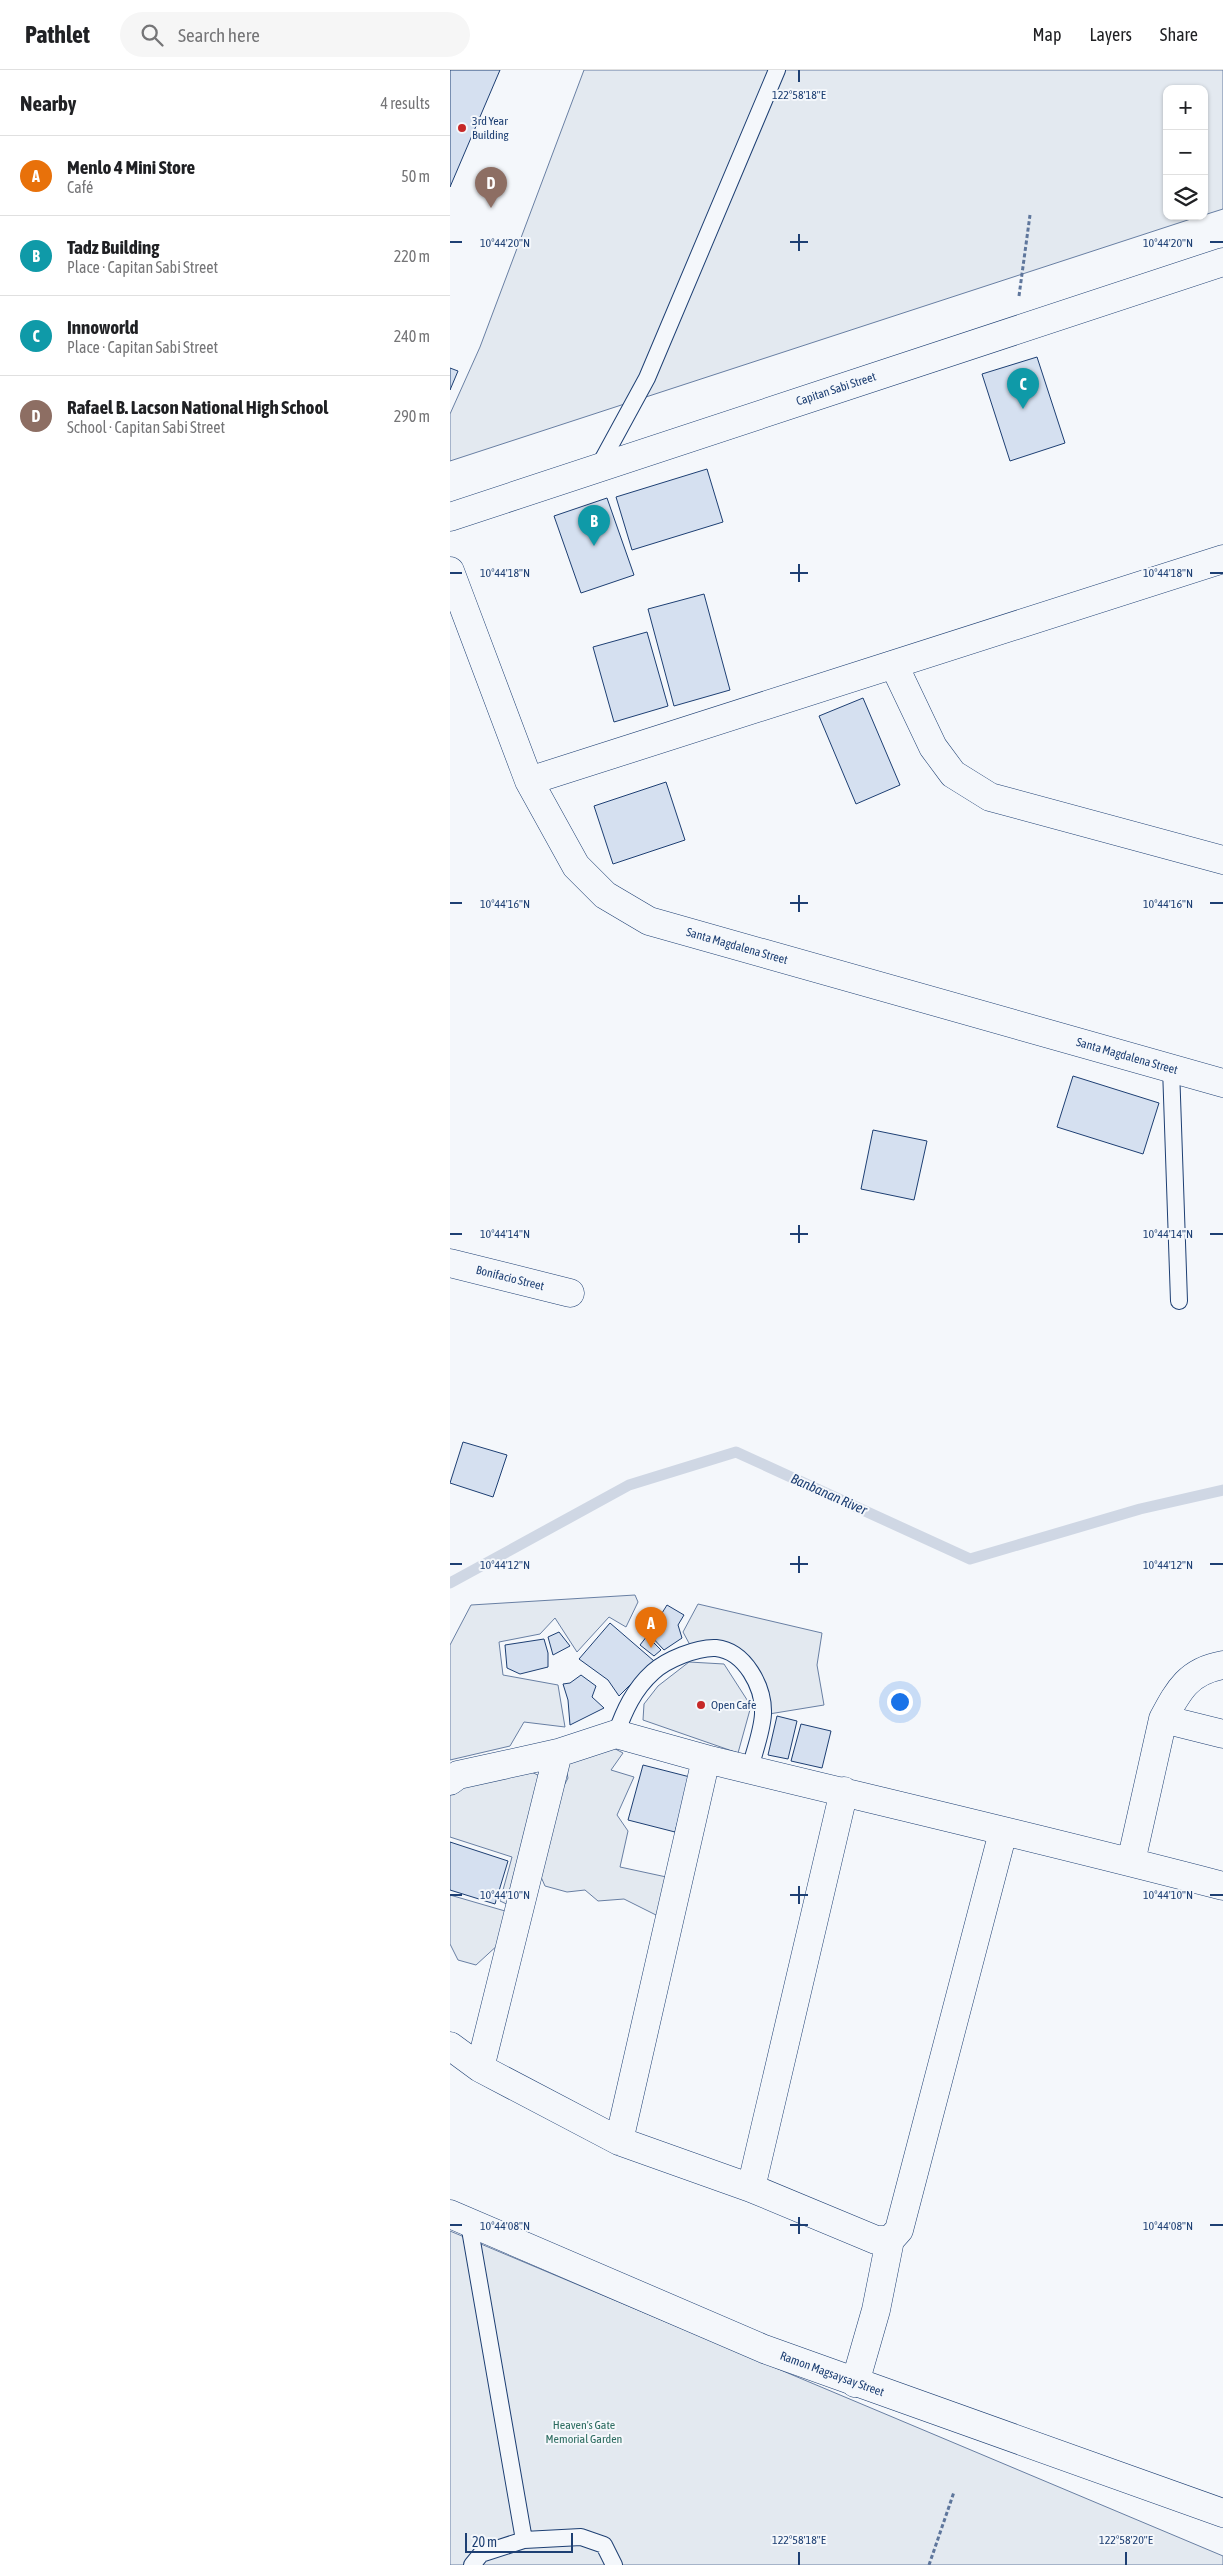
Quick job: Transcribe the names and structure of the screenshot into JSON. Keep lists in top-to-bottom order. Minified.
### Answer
{"streets":{"street":["Capitan Sabi Street","Santa Magdalena Street","Bonifacio Street","Ramon Magsaysay Street"]},"water":["Banbanan River"],"parks":["Heaven's Gate Memorial Garden"],"places":["3rd Year Building","Open Cafe"],"scale_bar":"20 m","page":{"header":"Pathlet","search":"Search here","nav":["Map","Layers","Share"],"heading":["Nearby","4 results"],"map_buttons":["+","−"],"list":[{"mark":"A","name":"Menlo 4 Mini Store","note":"Café","value":"50 m"},{"mark":"B","name":"Tadz Building","note":"Place · Capitan Sabi Street","value":"220 m"},{"mark":"C","name":"Innoworld","note":"Place · Capitan Sabi Street","value":"240 m"},{"mark":"D","name":"Rafael B. Lacson National High School","note":"School · Capitan Sabi Street","value":"290 m"}],"pins":["D","C","B","A"],"scale":"20 m"},"coordinates":["122°58'18\"E","10°44'20\"N","10°44'18\"N","10°44'16\"N","10°44'14\"N","10°44'12\"N","10°44'10\"N","10°44'08\"N","122°58'20\"E"]}
